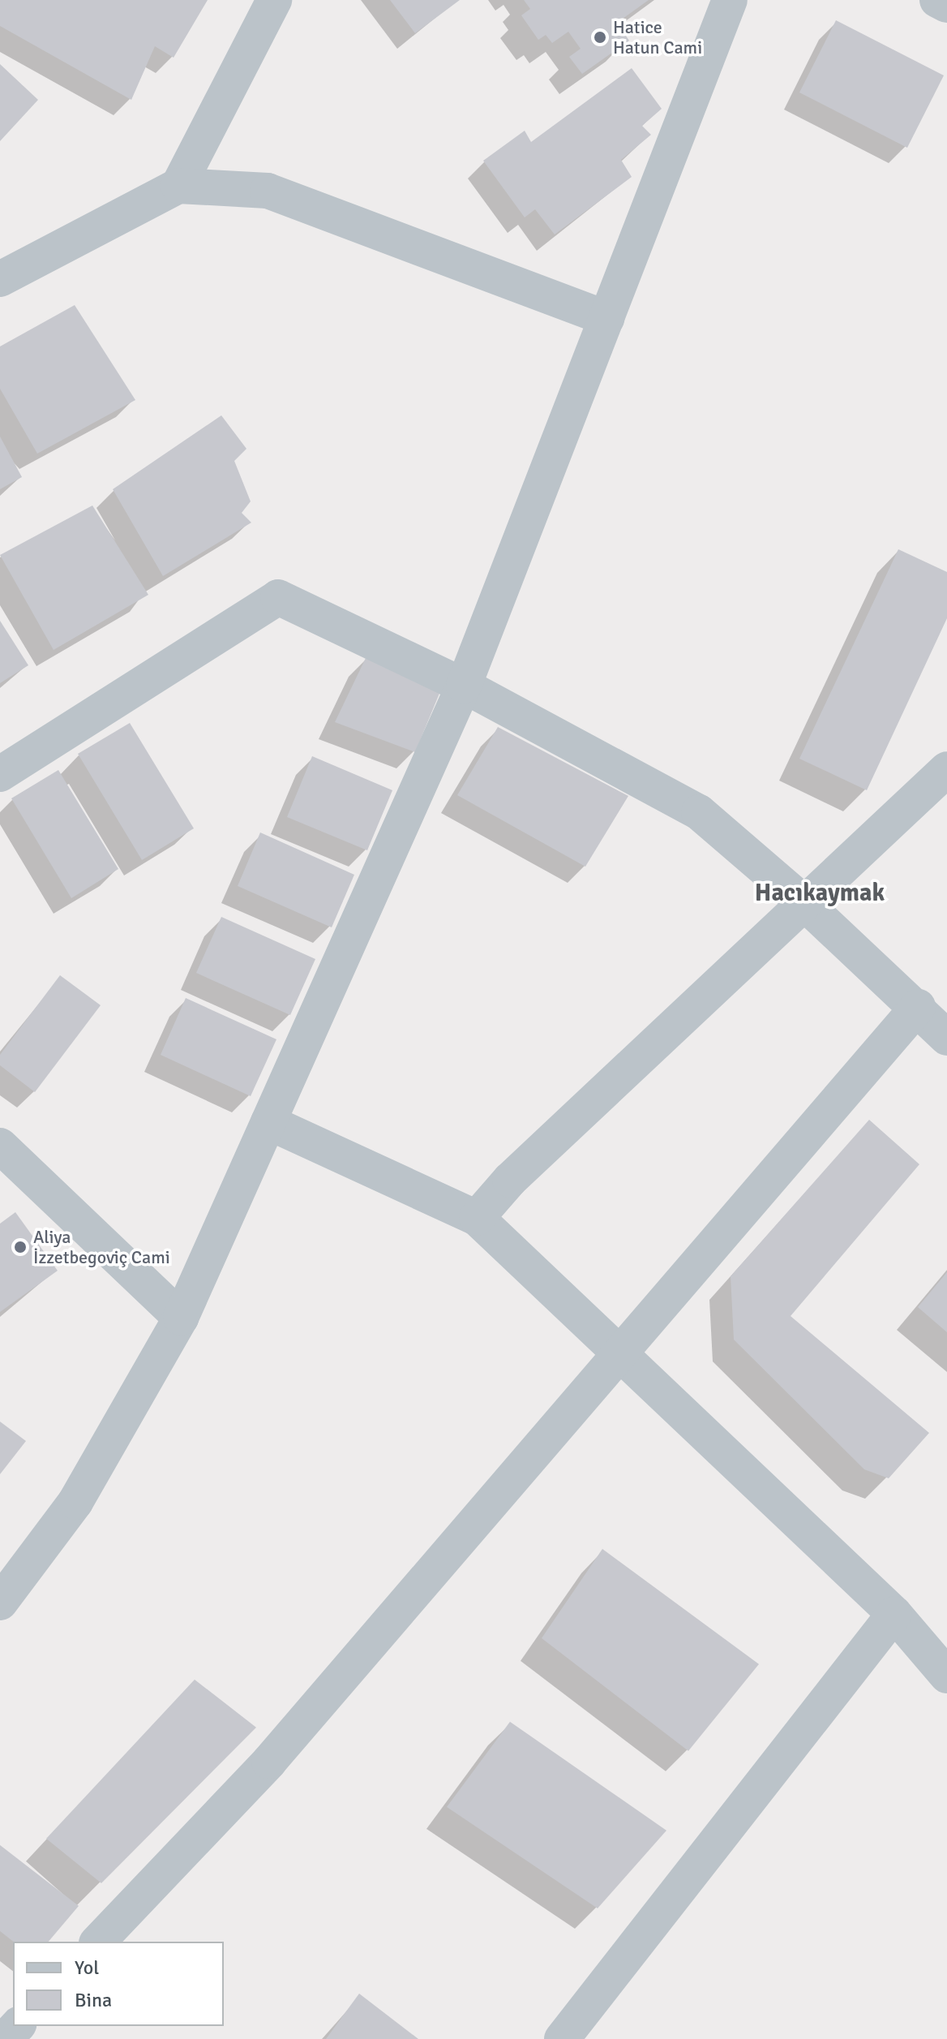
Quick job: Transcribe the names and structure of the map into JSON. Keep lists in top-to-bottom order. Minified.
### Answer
{"districts":["Hacıkaymak"],"places":["Hatice Hatun Cami","Aliya İzzetbegoviç Cami"],"legend":["Yol","Bina"]}
